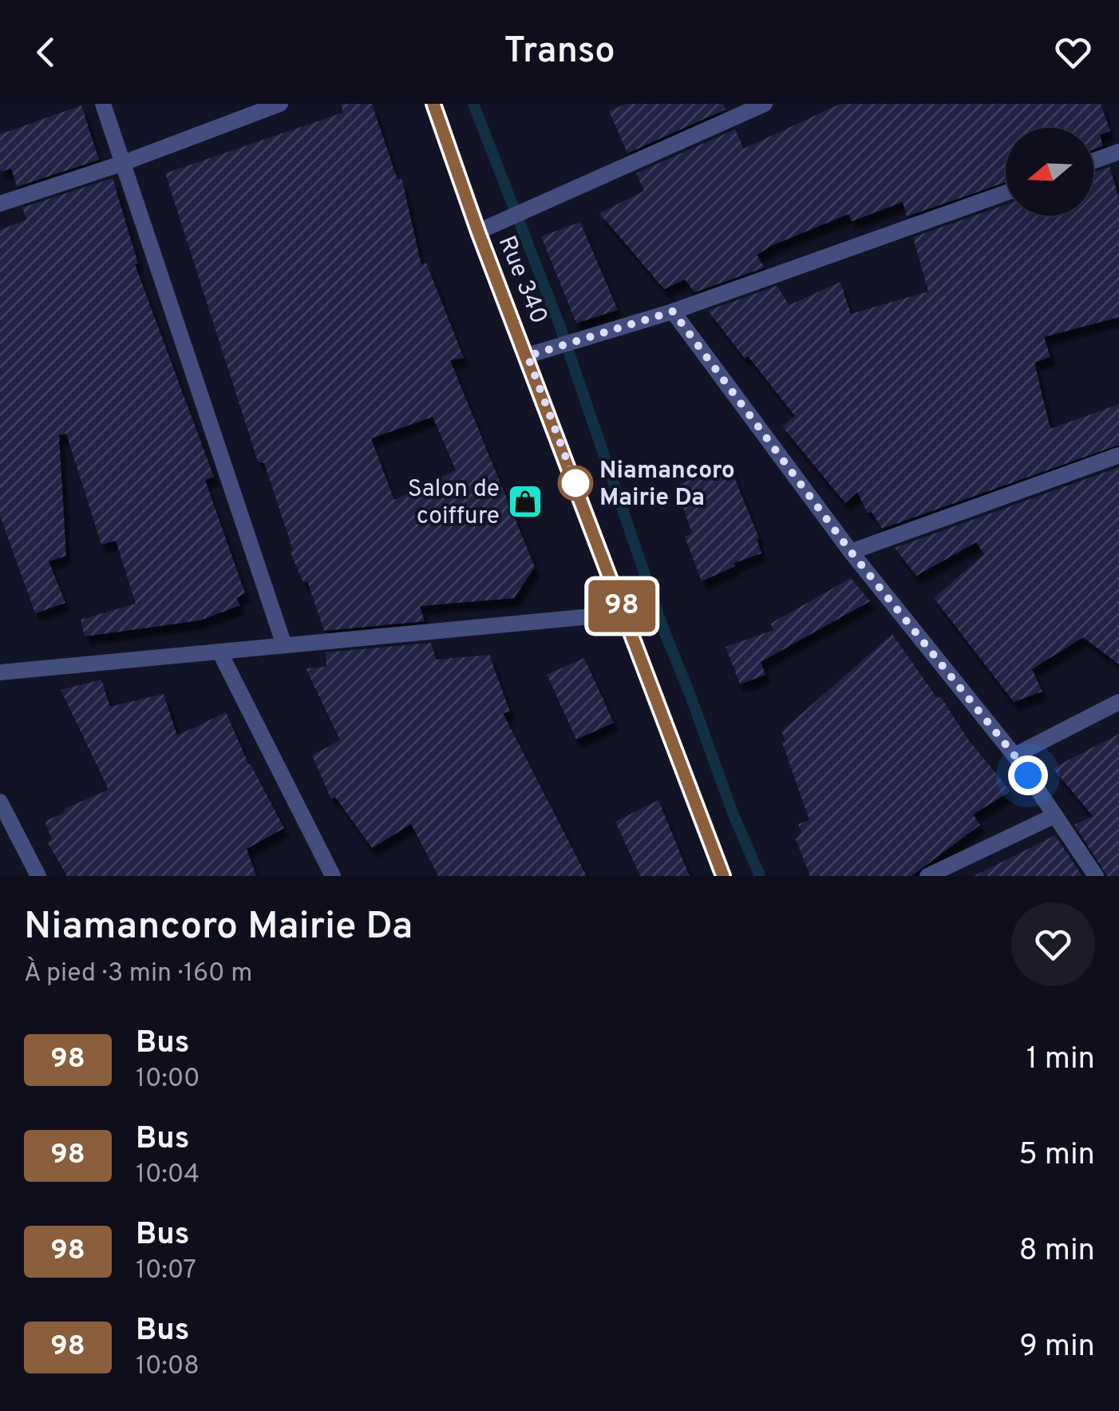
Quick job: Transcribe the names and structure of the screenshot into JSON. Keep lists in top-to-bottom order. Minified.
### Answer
{"streets":{"street":["Rue 340"]},"places":{"other":["Niamancoro Mairie Da"],"shop":["Salon de coiffure"]},"lines":["bus line 98"],"north":"left","page":{"header":"Transo","on_map":"98","heading":["Niamancoro Mairie Da","À pied · 3 min · 160 m"],"list":[{"mark":"98","name":"Bus","note":"10:00","value":"1 min"},{"mark":"98","name":"Bus","note":"10:04","value":"5 min"},{"mark":"98","name":"Bus","note":"10:07","value":"8 min"},{"mark":"98","name":"Bus","note":"10:08","value":"9 min"}]}}
